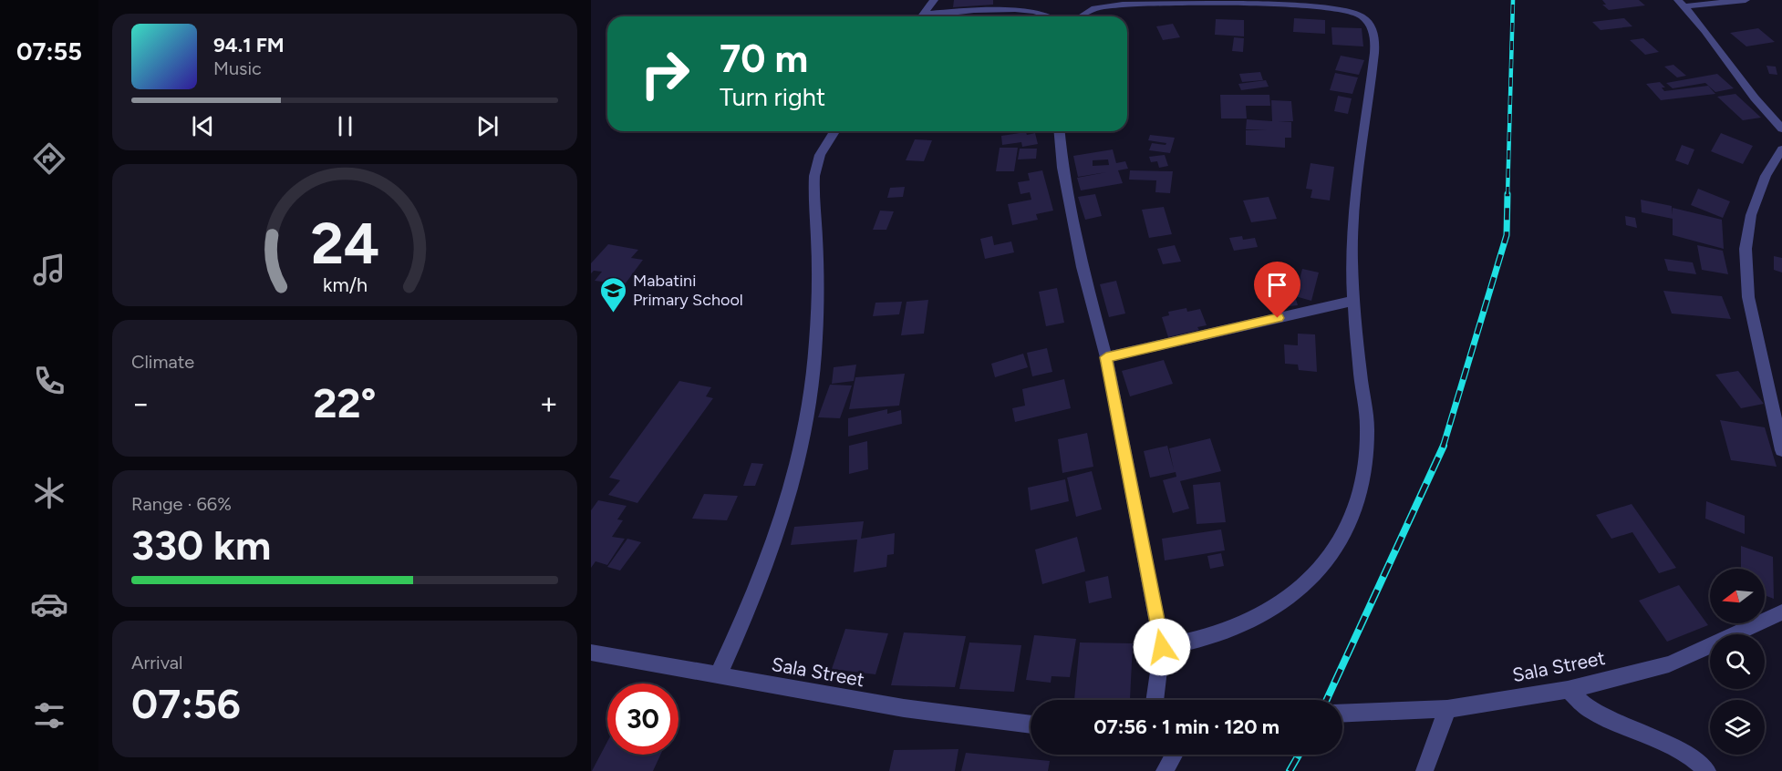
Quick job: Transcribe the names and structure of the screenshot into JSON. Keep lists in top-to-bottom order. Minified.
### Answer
{"streets":{"street":["Sala Street"]},"places":{"school or university":["Mabatini Primary School"]},"north":"left","page":{"tabs":"07:55","turn":["70 m","Turn right"],"song":["94.1 FM","Music"],"tile":["Climate",["Range · 66%","330 km"],["Arrival","07:56"]],"heat":["−","22°","+"],"limit":"30","trip":"07:56 · 1 min · 120 m","gauge":["24","km/h"]}}
